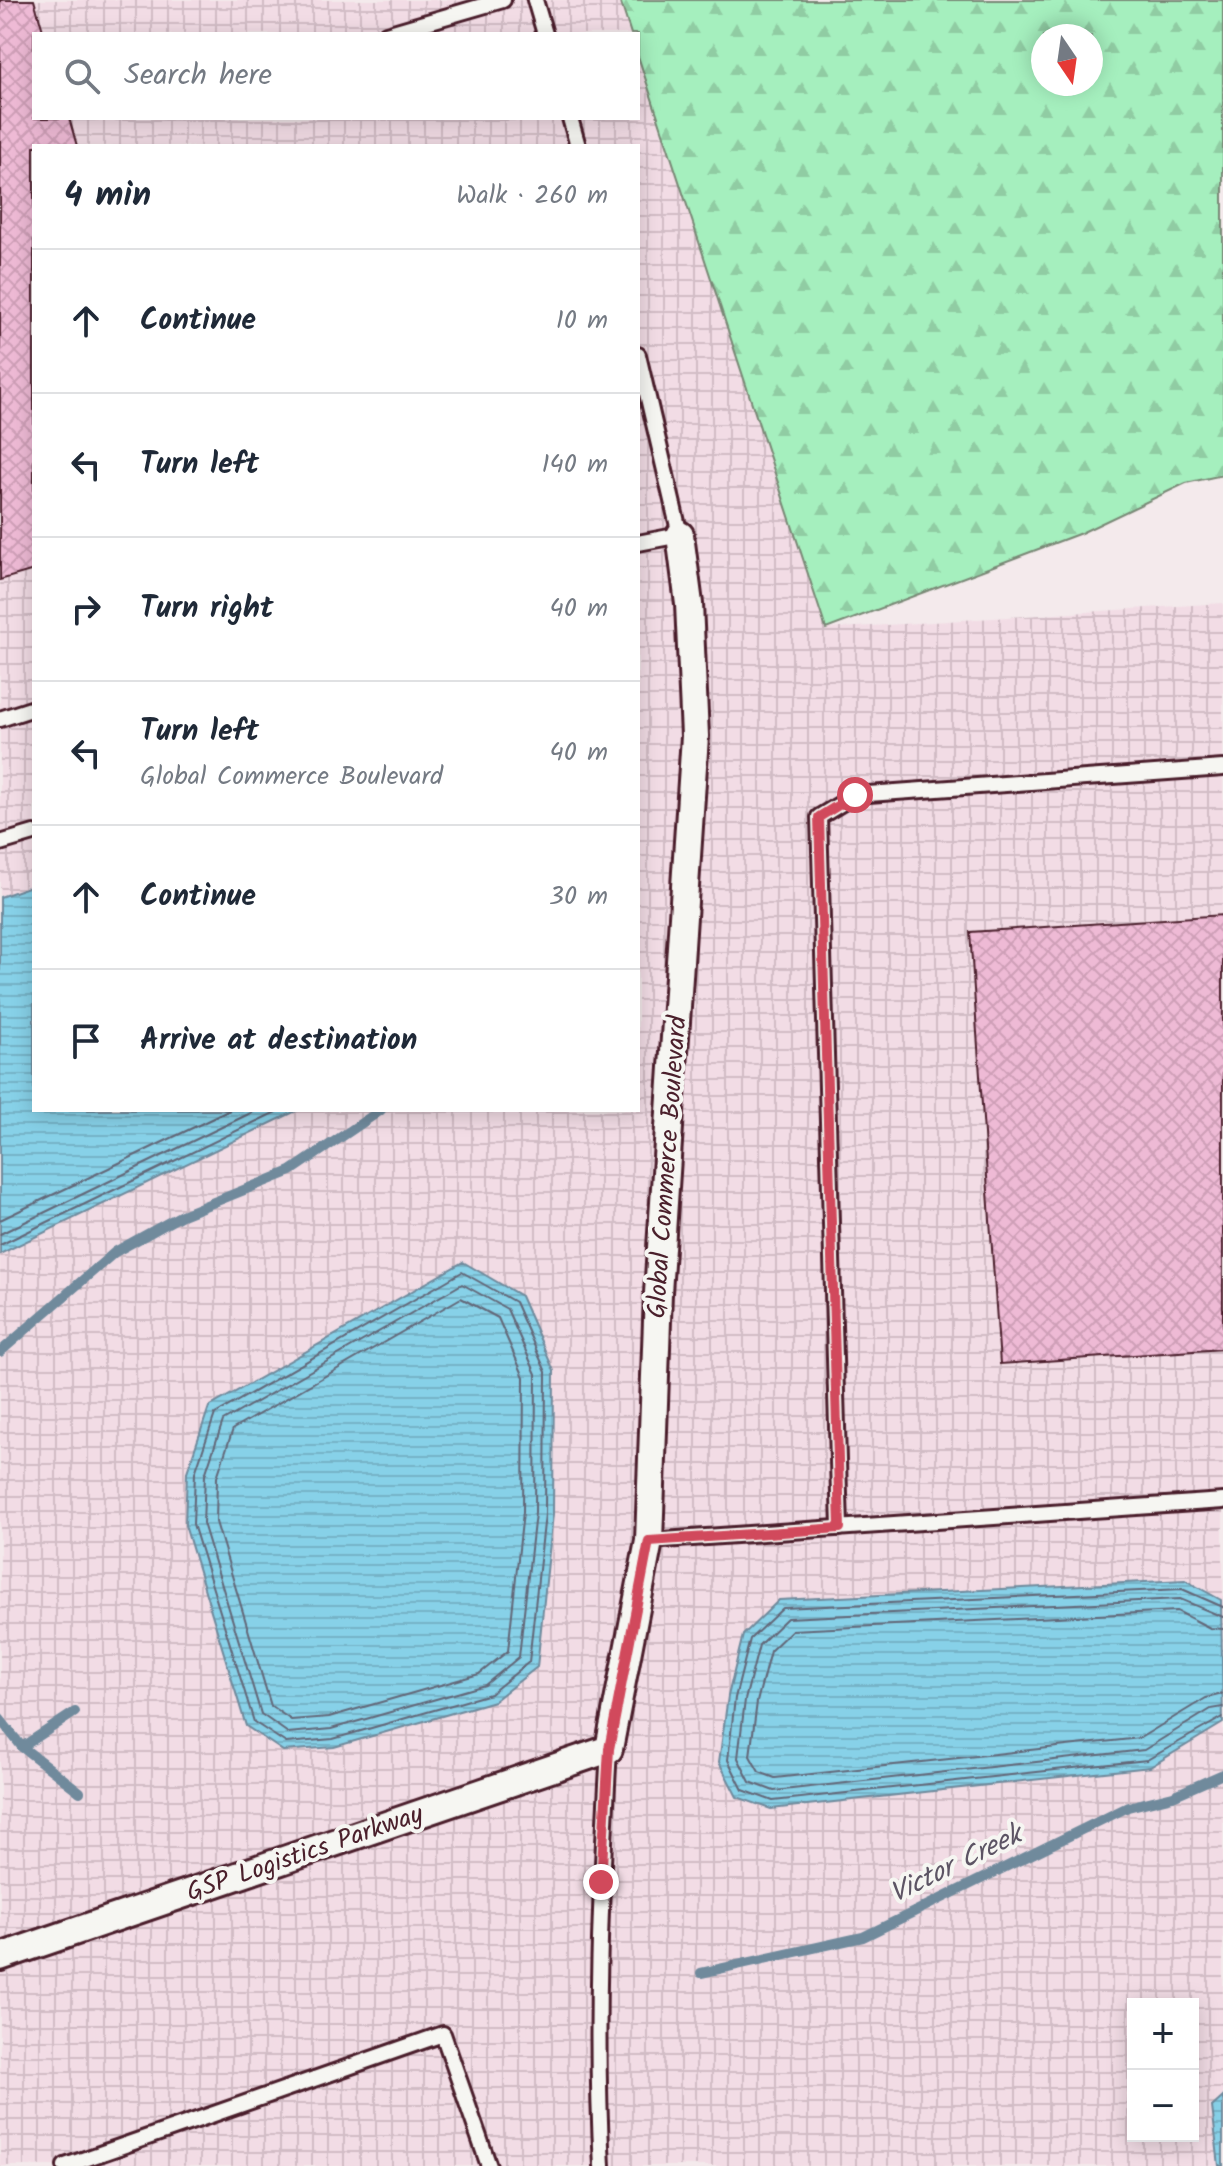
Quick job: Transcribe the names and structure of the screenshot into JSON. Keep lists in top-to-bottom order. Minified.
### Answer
{"streets":{"street":["Global Commerce Boulevard","GSP Logistics Parkway"]},"crossings":[["Global Commerce Boulevard","GSP Logistics Parkway"]],"water":["Victor Creek"],"north":"bottom","page":{"search":"Search here","heading":["4 min","Walk · 260 m"],"list":[["Continue","10 m"],["Turn left","140 m"],["Turn right","40 m"],["Turn left","Global Commerce Boulevard","40 m"],["Continue","30 m"],"Arrive at destination"],"map_buttons":["+","−"]}}
